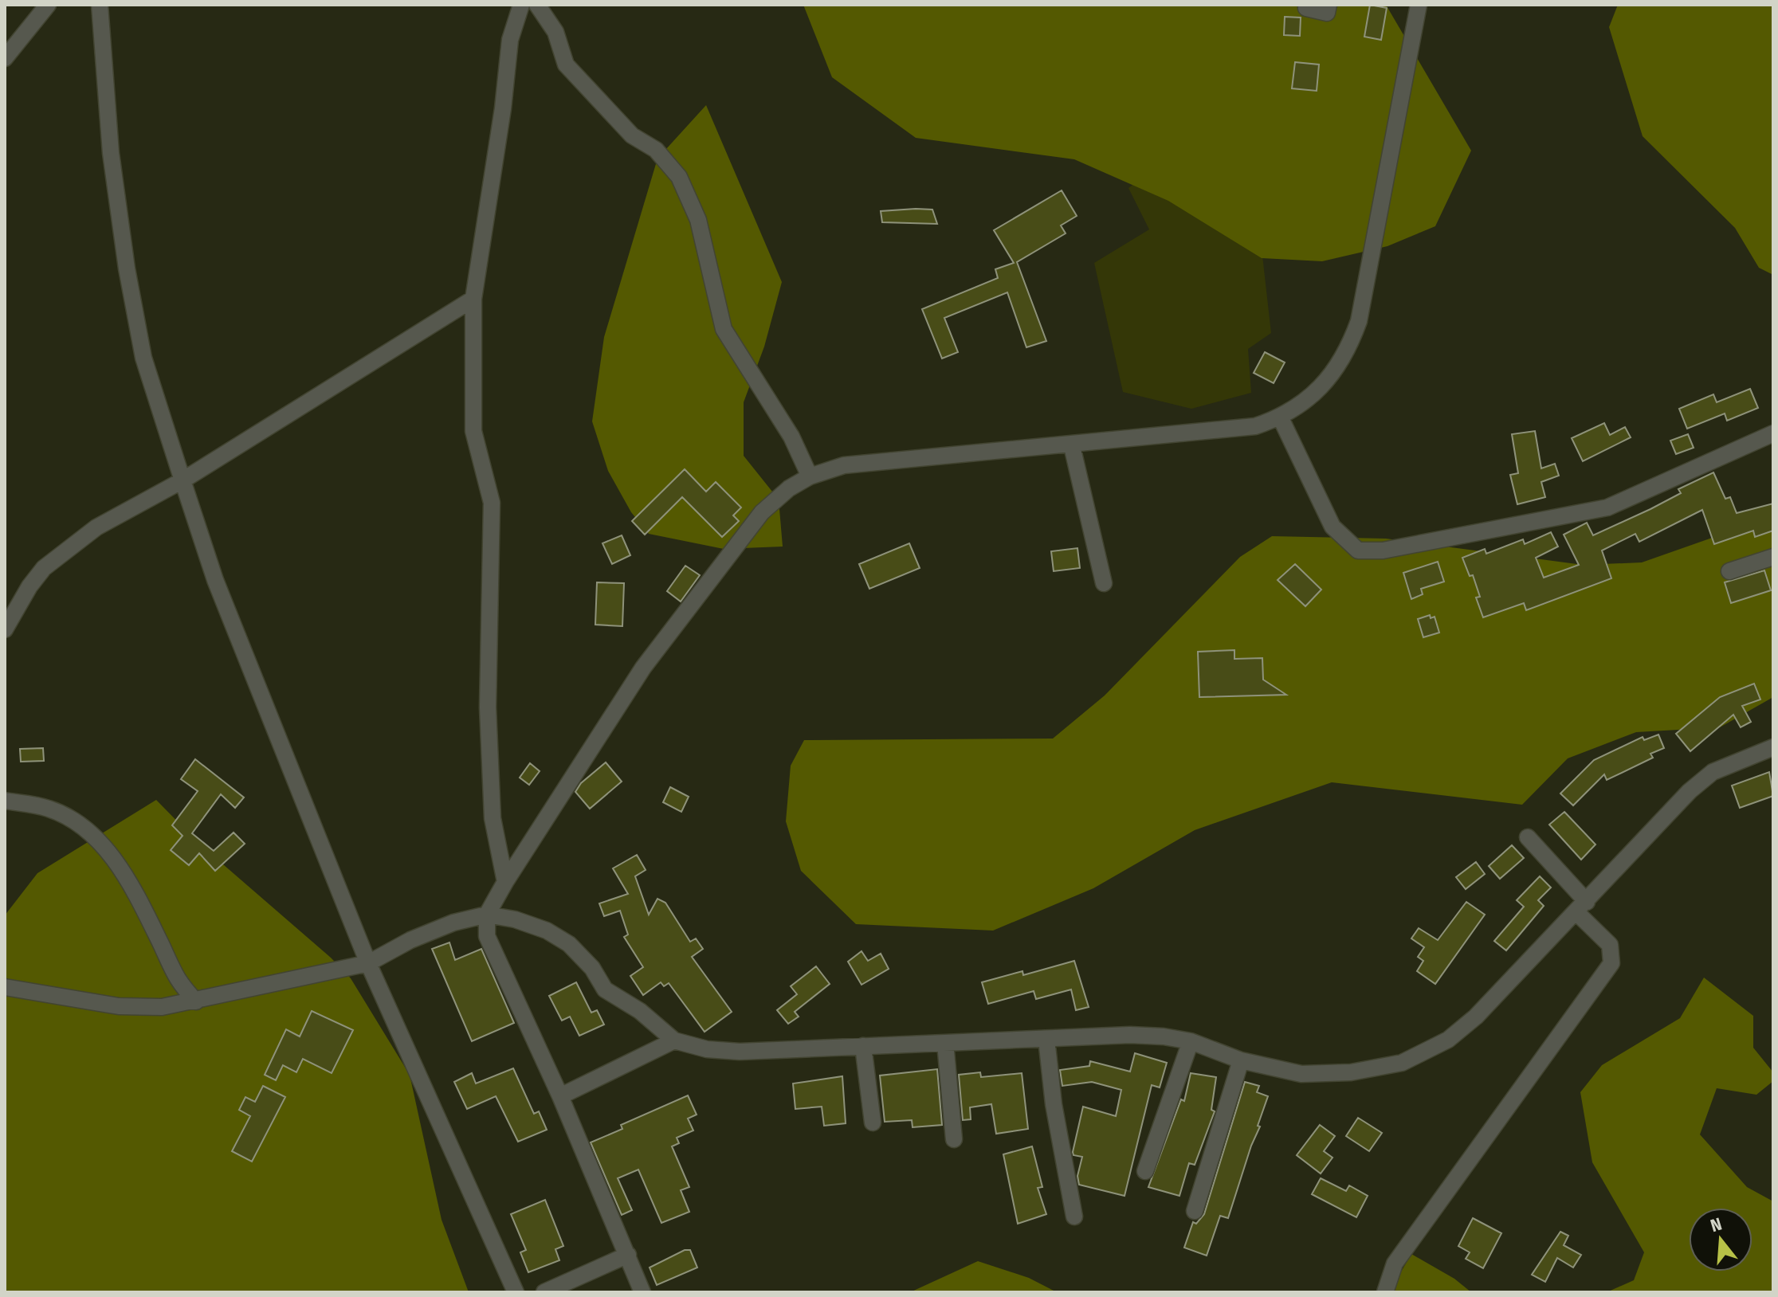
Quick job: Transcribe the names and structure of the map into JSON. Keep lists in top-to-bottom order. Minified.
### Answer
{"north":"top"}
